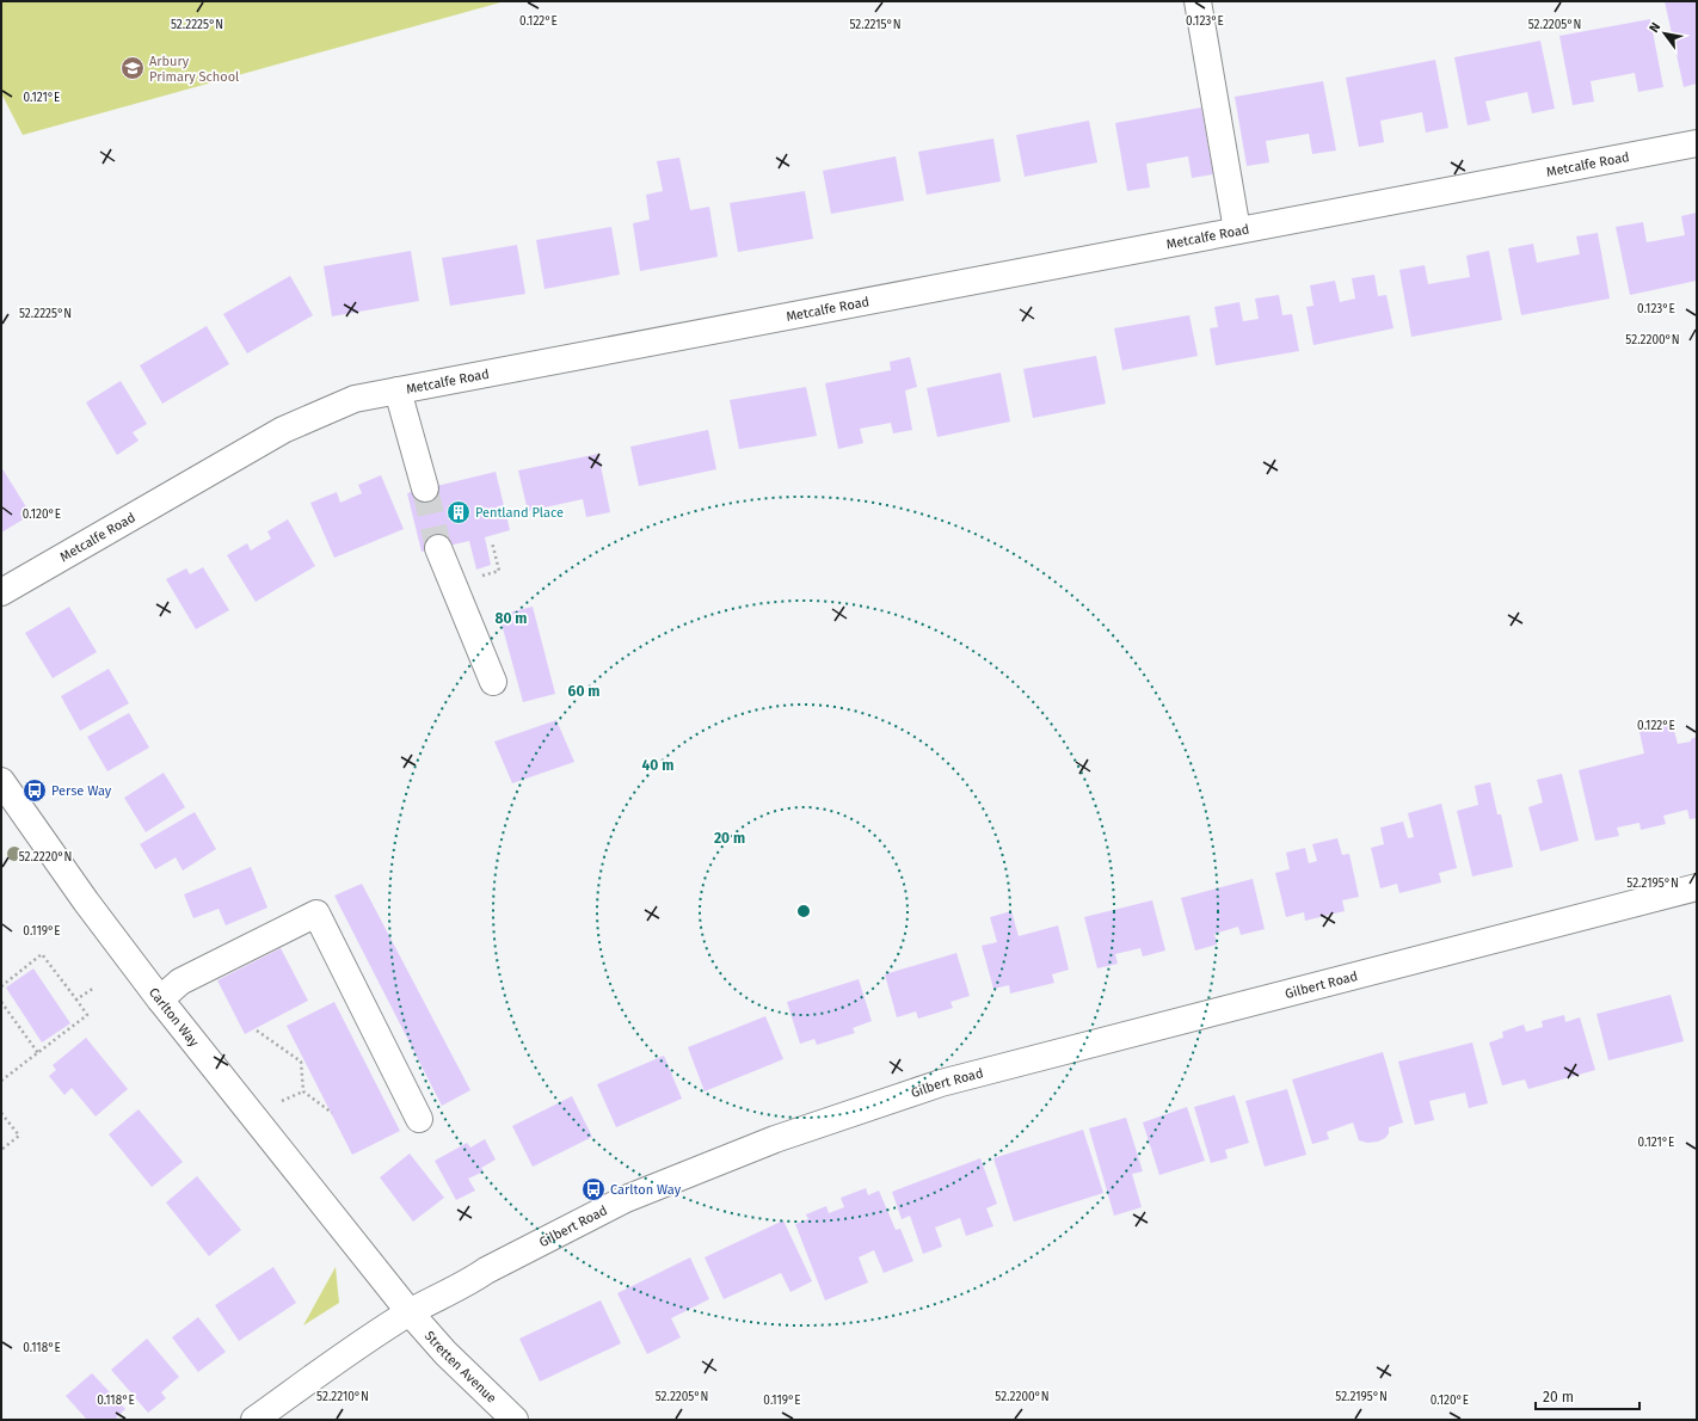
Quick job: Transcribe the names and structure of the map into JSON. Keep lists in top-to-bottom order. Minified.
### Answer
{"streets":{"street":["Metcalfe Road","Gilbert Road","Carlton Way","Stretten Avenue"]},"crossings":[["Gilbert Road","Carlton Way"],["Gilbert Road","Stretten Avenue"],["Carlton Way","Stretten Avenue"]],"places":{"school or university":["Arbury Primary School"],"building":["Pentland Place"],"bus stop":["Perse Way","Carlton Way"]},"scale_bar":"20 m","north":"top left","coordinates":["0.122°E","0.123°E","52.2225°N","52.2215°N","52.2205°N","0.121°E","52.2200°N","0.120°E","52.2220°N","52.2195°N","0.119°E","0.118°E","52.2210°N"],"rings":["80 m","60 m","40 m","20 m"]}
